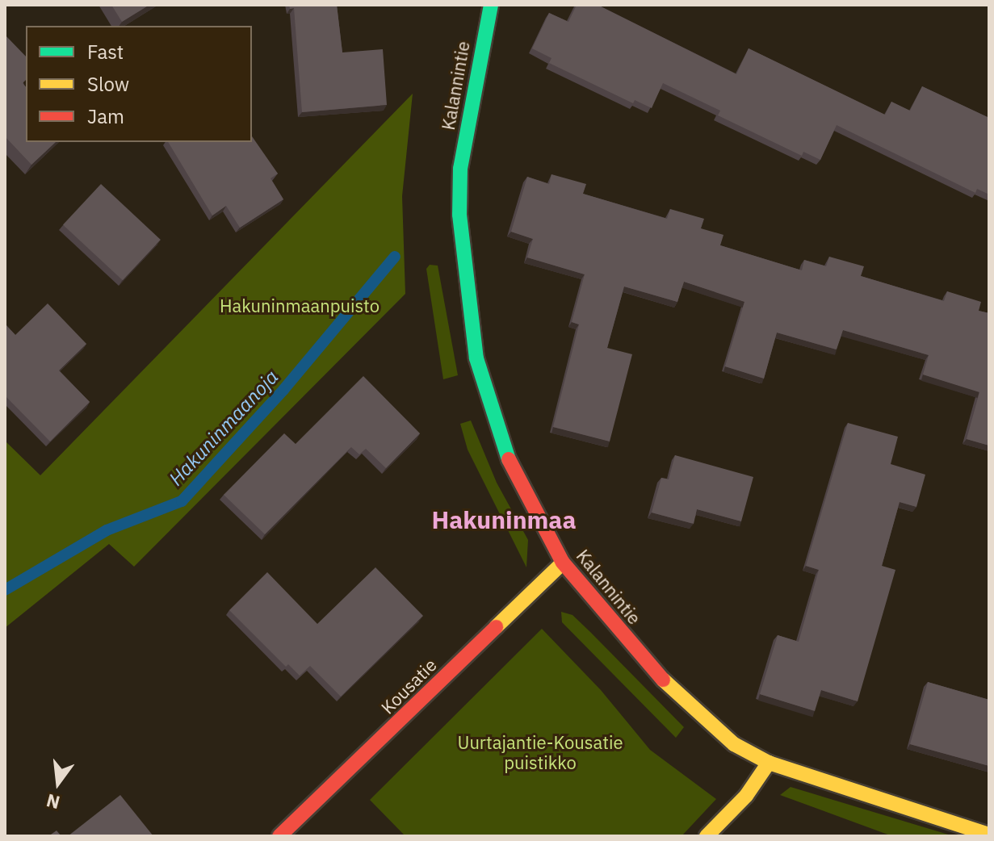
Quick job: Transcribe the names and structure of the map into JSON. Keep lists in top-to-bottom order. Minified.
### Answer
{"streets":{"street":["Kalannintie","Kousatie"]},"crossings":[["Kalannintie","Kousatie"]],"districts":["Hakuninmaa"],"water":["Hakuninmaanoja"],"parks":["Hakuninmaanpuisto","Uurtajantie-Kousatie puistikko"],"legend":["Fast","Slow","Jam"],"north":"bottom"}
